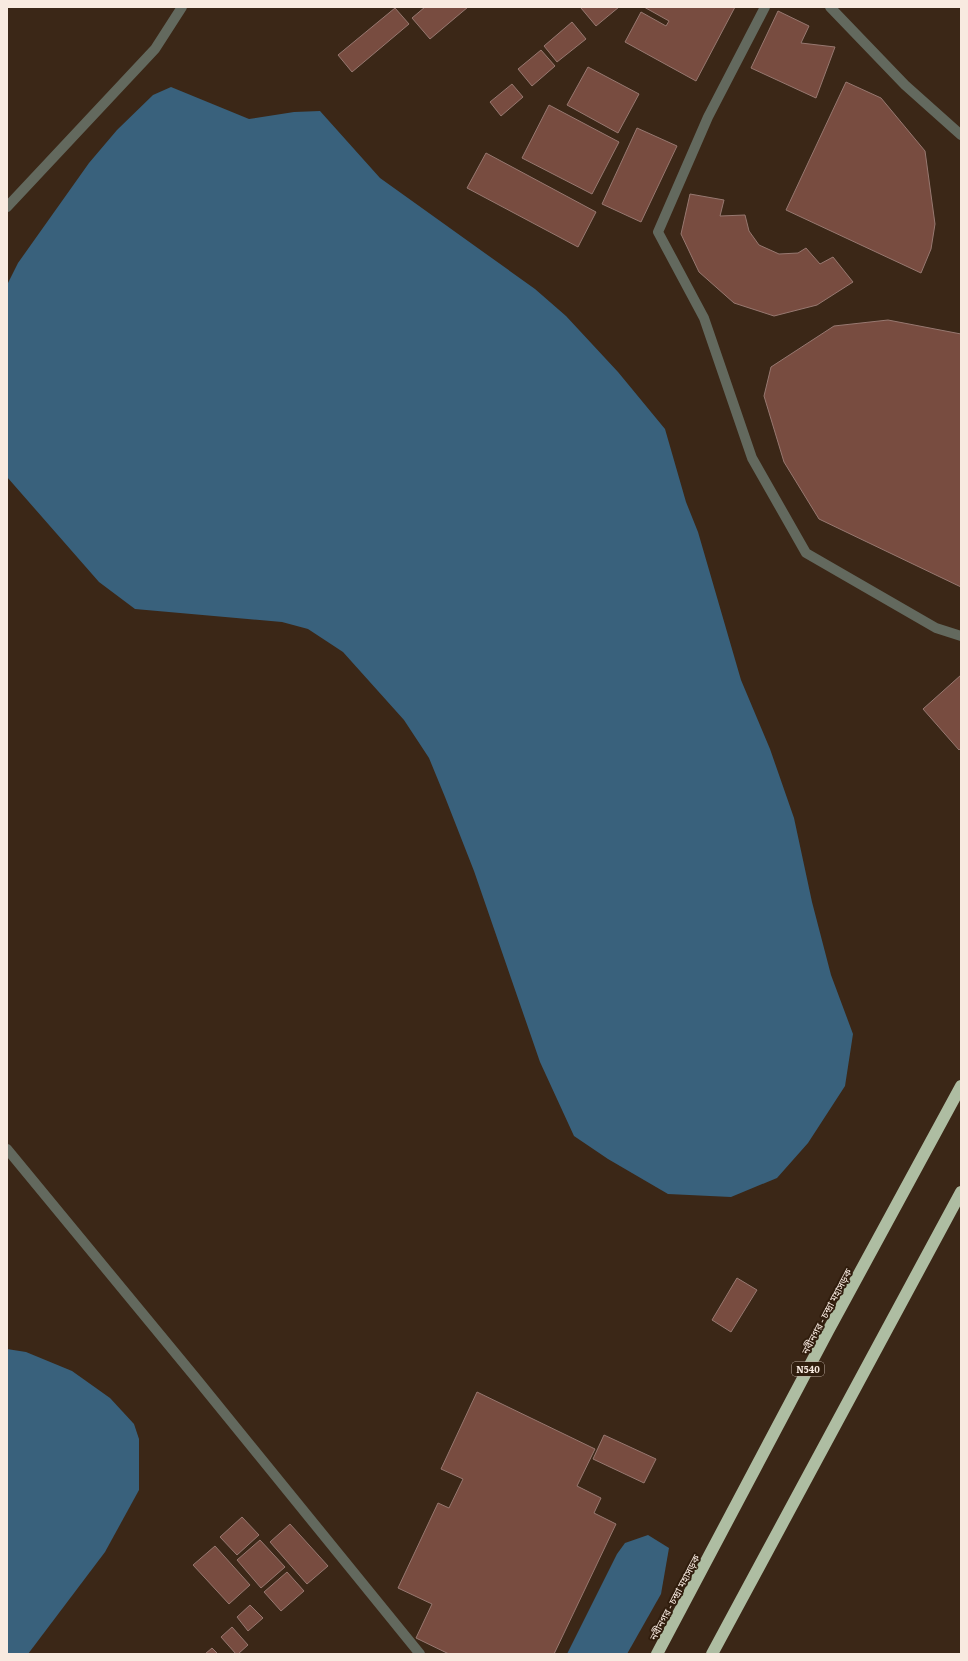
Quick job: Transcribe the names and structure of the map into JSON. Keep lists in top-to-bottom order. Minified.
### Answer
{"streets":{"highway":["নবীনগর - চন্দ্রা মহাসড়ক","N540"]}}
